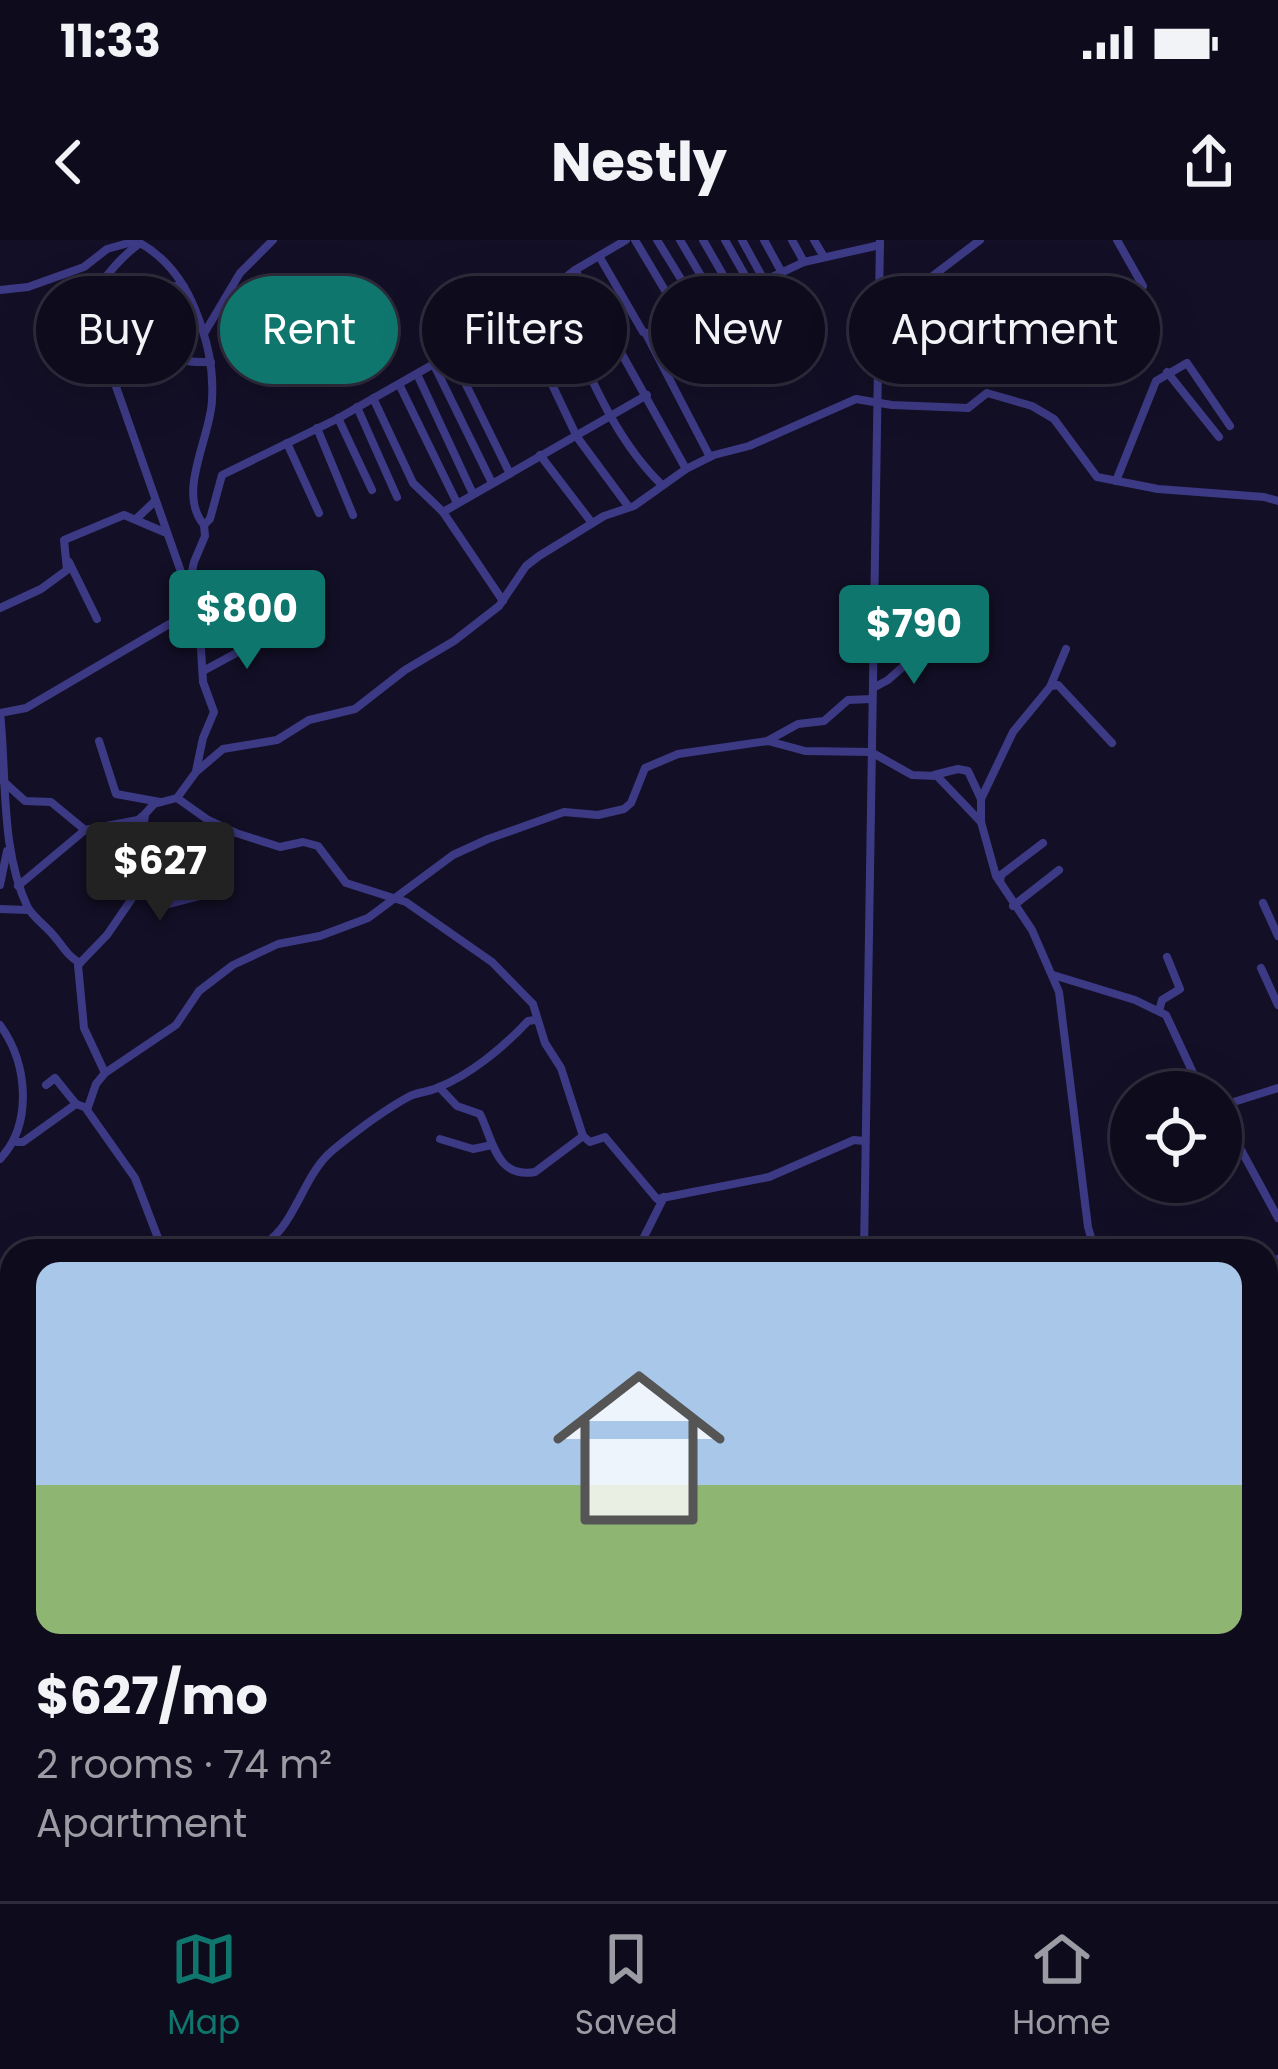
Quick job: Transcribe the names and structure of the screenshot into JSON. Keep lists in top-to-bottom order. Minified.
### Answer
{"page":{"status":"11:33","header":"Nestly","chip":["Buy","Rent","Filters","New","Apartment"],"price":["$800","$790","$627"],"list":[{"name":"$627/mo","note":"2 rooms · 74 m² · Apartment"}],"tabs":["Map","Saved","Home"]}}
